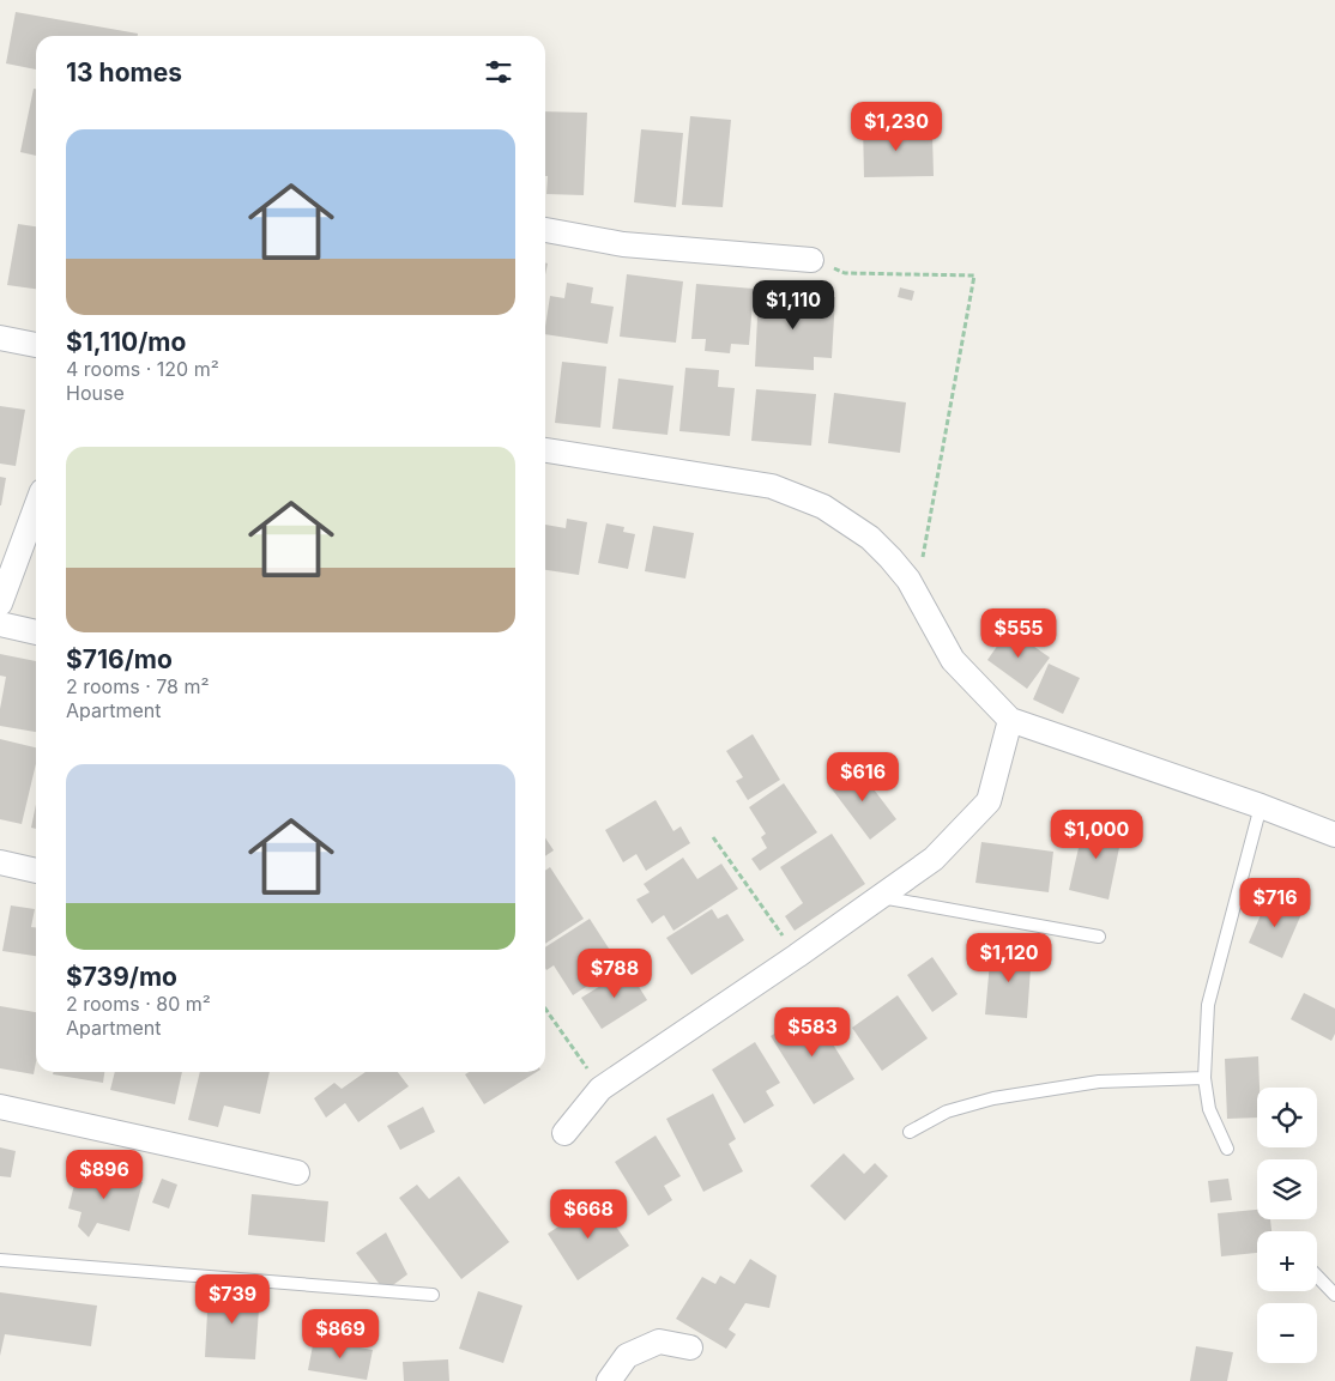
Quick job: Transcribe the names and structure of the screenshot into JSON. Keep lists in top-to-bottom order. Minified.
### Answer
{"page":{"heading":"13 homes","price":["$1,230","$1,110","$555","$616","$1,000","$716","$1,120","$788","$583","$896","$668","$739","$869"],"list":[{"name":"$1,110/mo","note":"4 rooms · 120 m² · House"},{"name":"$716/mo","note":"2 rooms · 78 m² · Apartment"},{"name":"$739/mo","note":"2 rooms · 80 m² · Apartment"}],"map_buttons":["+","−"]}}
